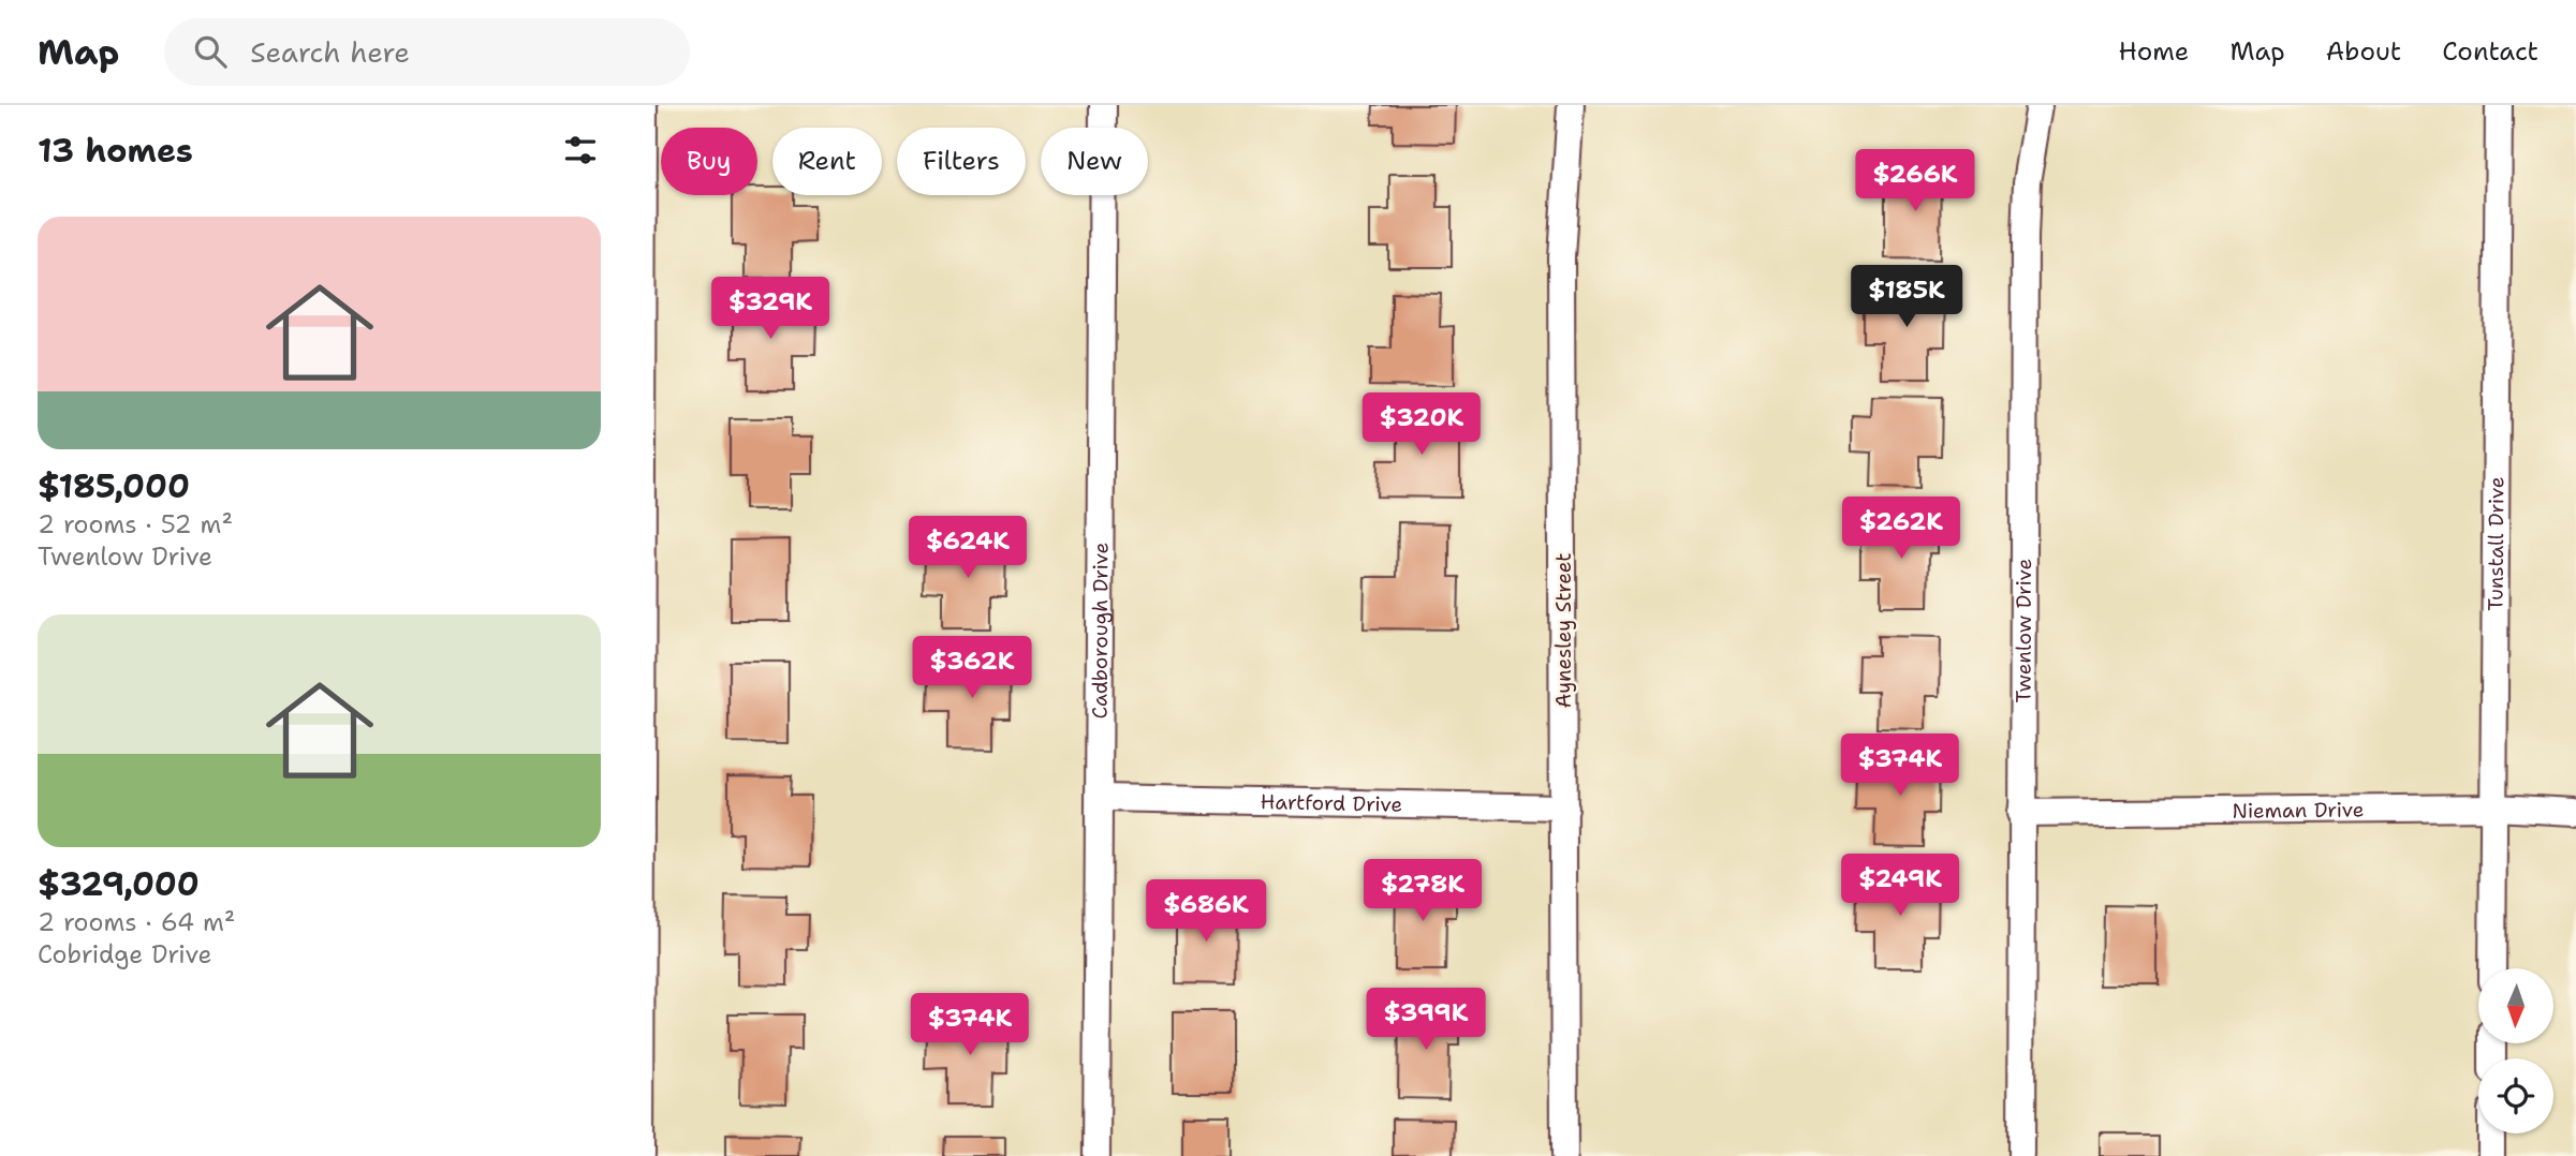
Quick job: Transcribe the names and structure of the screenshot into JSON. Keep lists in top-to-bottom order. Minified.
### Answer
{"streets":{"street":["Tunstall Drive","Twenlow Drive","Cadborough Drive","Aynesley Street","Hartford Drive","Nieman Drive"]},"crossings":[["Tunstall Drive","Nieman Drive"],["Twenlow Drive","Nieman Drive"],["Cadborough Drive","Hartford Drive"],["Aynesley Street","Hartford Drive"]],"north":"bottom","page":{"header":"Map","search":"Search here","nav":["Home","Map","About","Contact"],"heading":"13 homes","chip":["Buy","Rent","Filters","New"],"price":["$266K","$185K","$329K","$320K","$262K","$624K","$362K","$374K","$249K","$278K","$686K","$399K","$374K"],"list":[{"name":"$185,000","note":"2 rooms · 52 m² · Twenlow Drive"},{"name":"$329,000","note":"2 rooms · 64 m² · Cobridge Drive"}]}}
